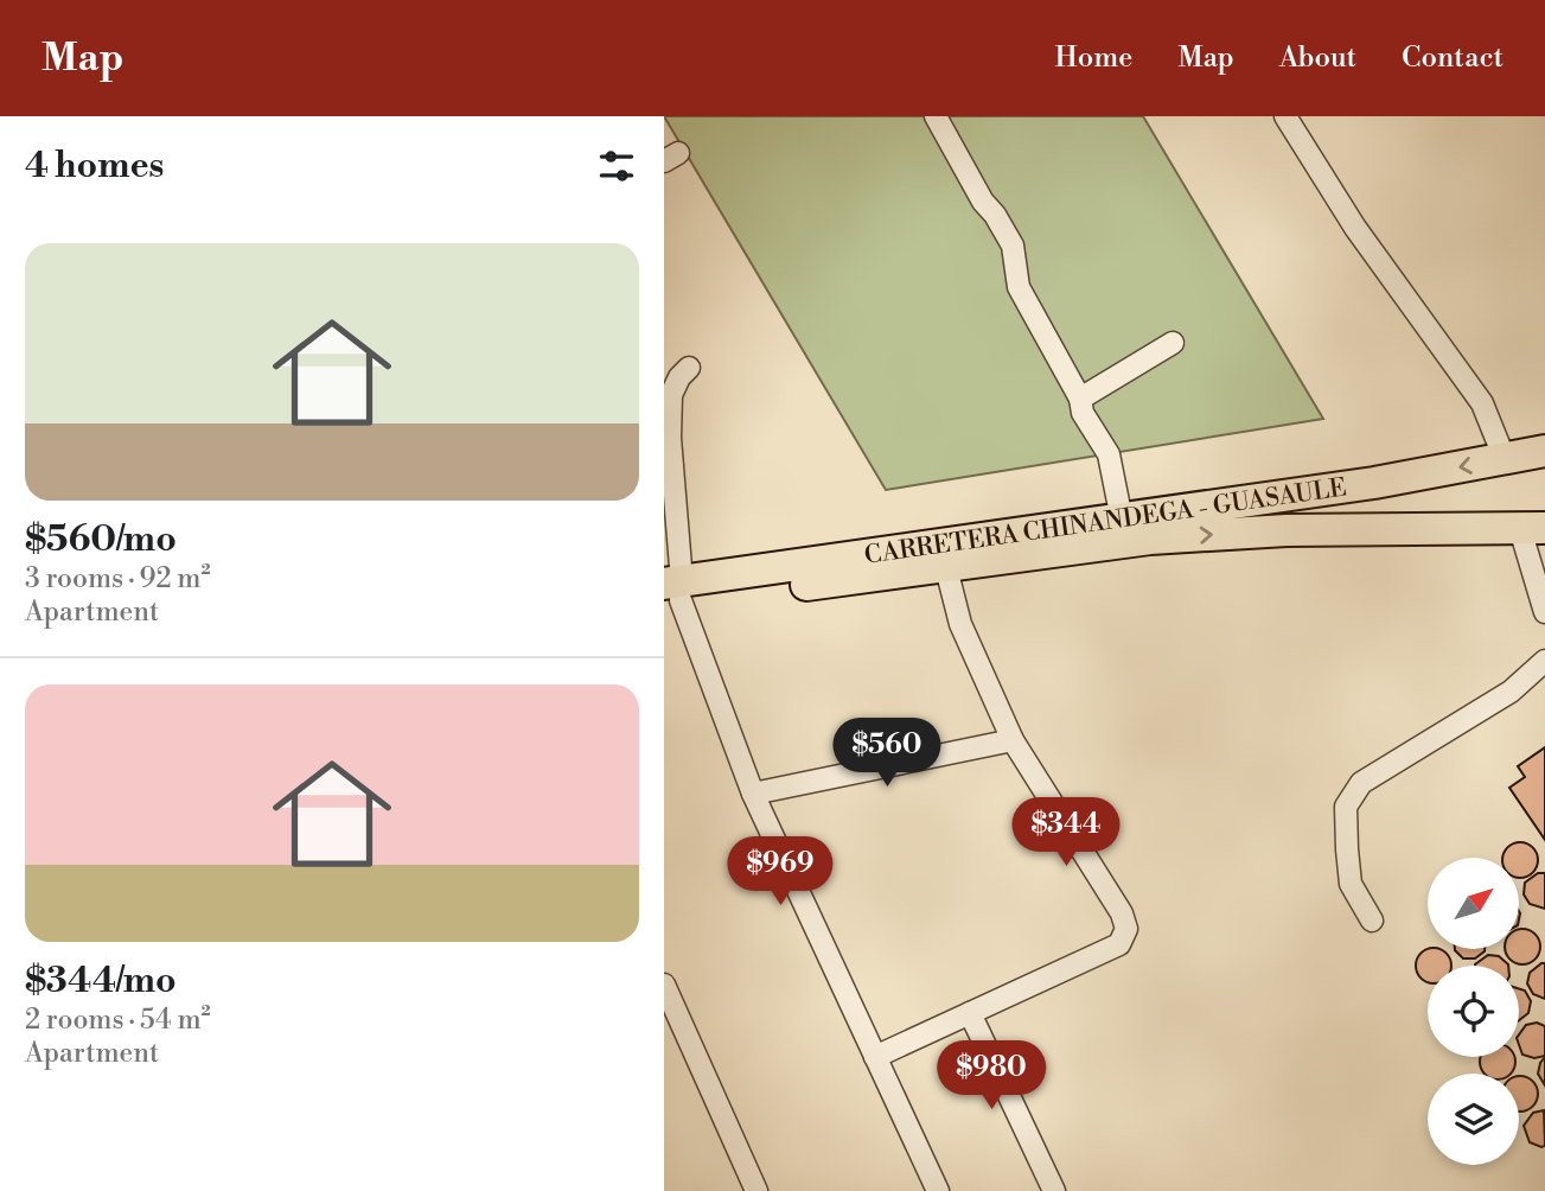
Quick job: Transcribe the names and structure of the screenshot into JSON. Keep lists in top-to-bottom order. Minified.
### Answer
{"streets":{"highway":["CARRETERA CHINANDEGA - GUASAULE"]},"north":"top right","page":{"header":"Map","nav":["Home","Map","About","Contact"],"heading":"4 homes","list":[{"name":"$560/mo","note":"3 rooms · 92 m² · Apartment"},{"name":"$344/mo","note":"2 rooms · 54 m² · Apartment"}],"price":["$560","$344","$969","$980"]}}
